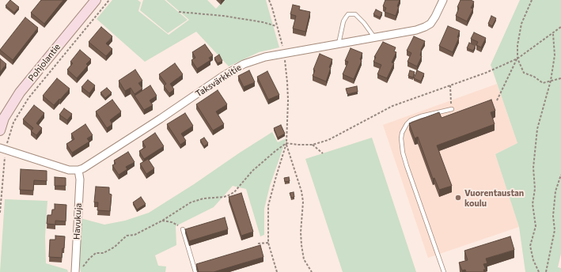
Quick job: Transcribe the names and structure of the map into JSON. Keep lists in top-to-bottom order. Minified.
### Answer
{"streets":{"main road":["Pohjolantie"],"street":["Taksvärkkitie","Havukuja"]},"crossings":[["Taksvärkkitie","Havukuja"]],"places":["Vuorentaustan koulu"]}
